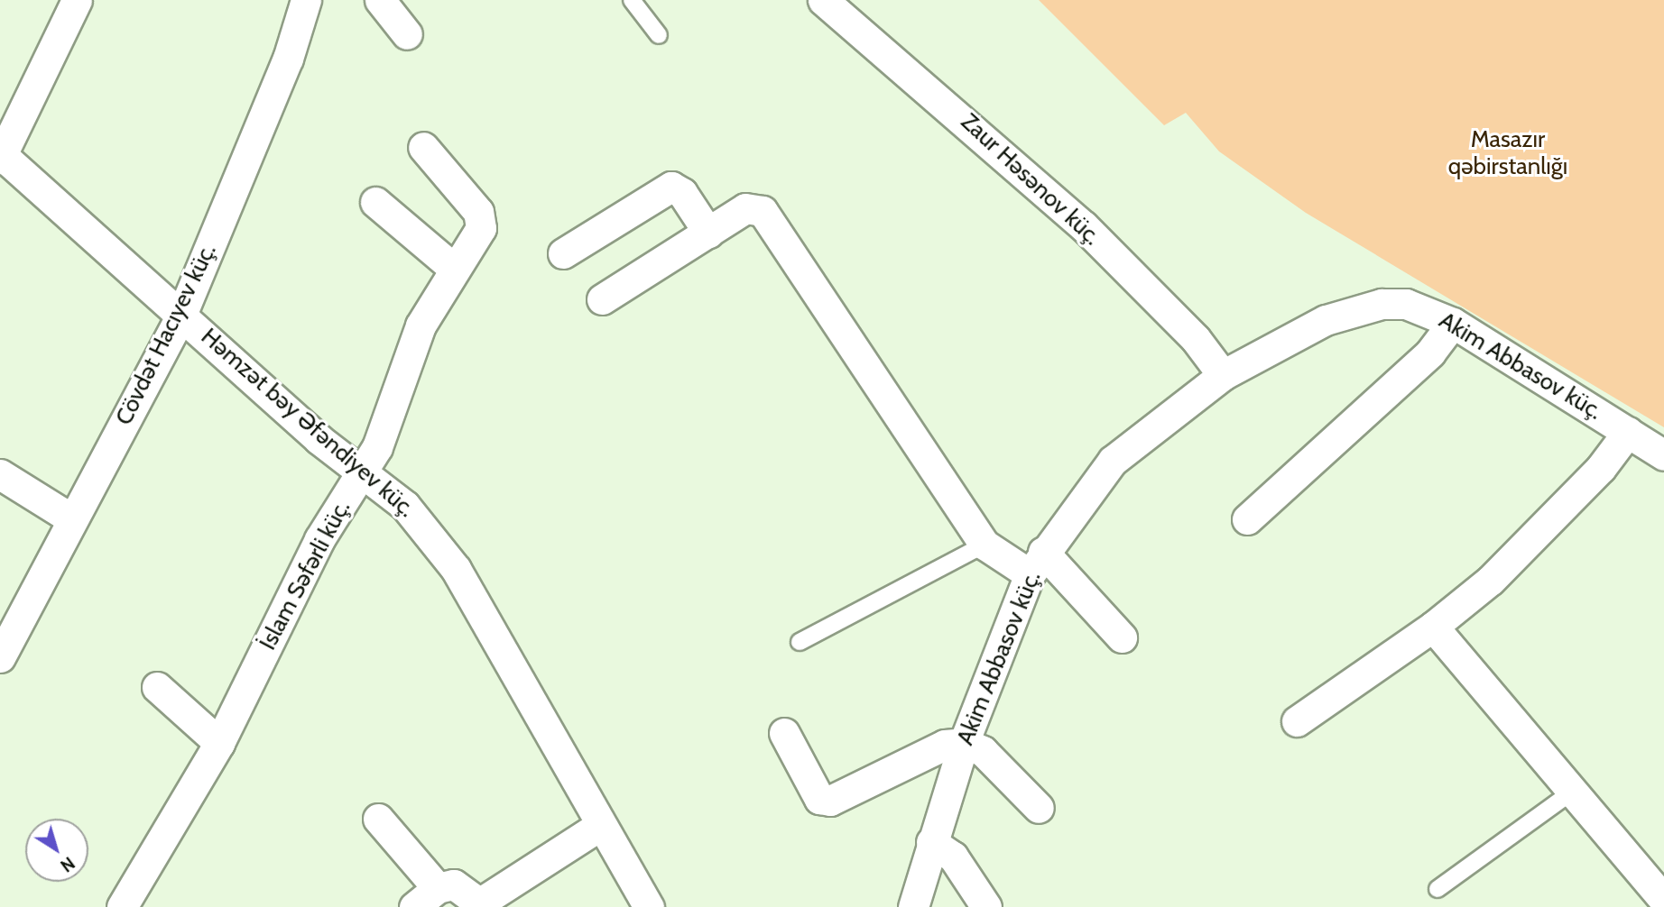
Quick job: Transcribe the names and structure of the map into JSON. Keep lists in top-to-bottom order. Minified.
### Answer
{"streets":{"street":["Zaur Həsənov küç.","Cövdət Hacıyev küç.","Akim Abbasov küç.","Həmzət bəy Əfəndiyev küç.","İslam Səfərli küç."]},"crossings":[["Zaur Həsənov küç.","Akim Abbasov küç."],["Cövdət Hacıyev küç.","Həmzət bəy Əfəndiyev küç."],["Həmzət bəy Əfəndiyev küç.","İslam Səfərli küç."]],"parks":["Masazır qəbirstanlığı"],"north":"bottom right"}
